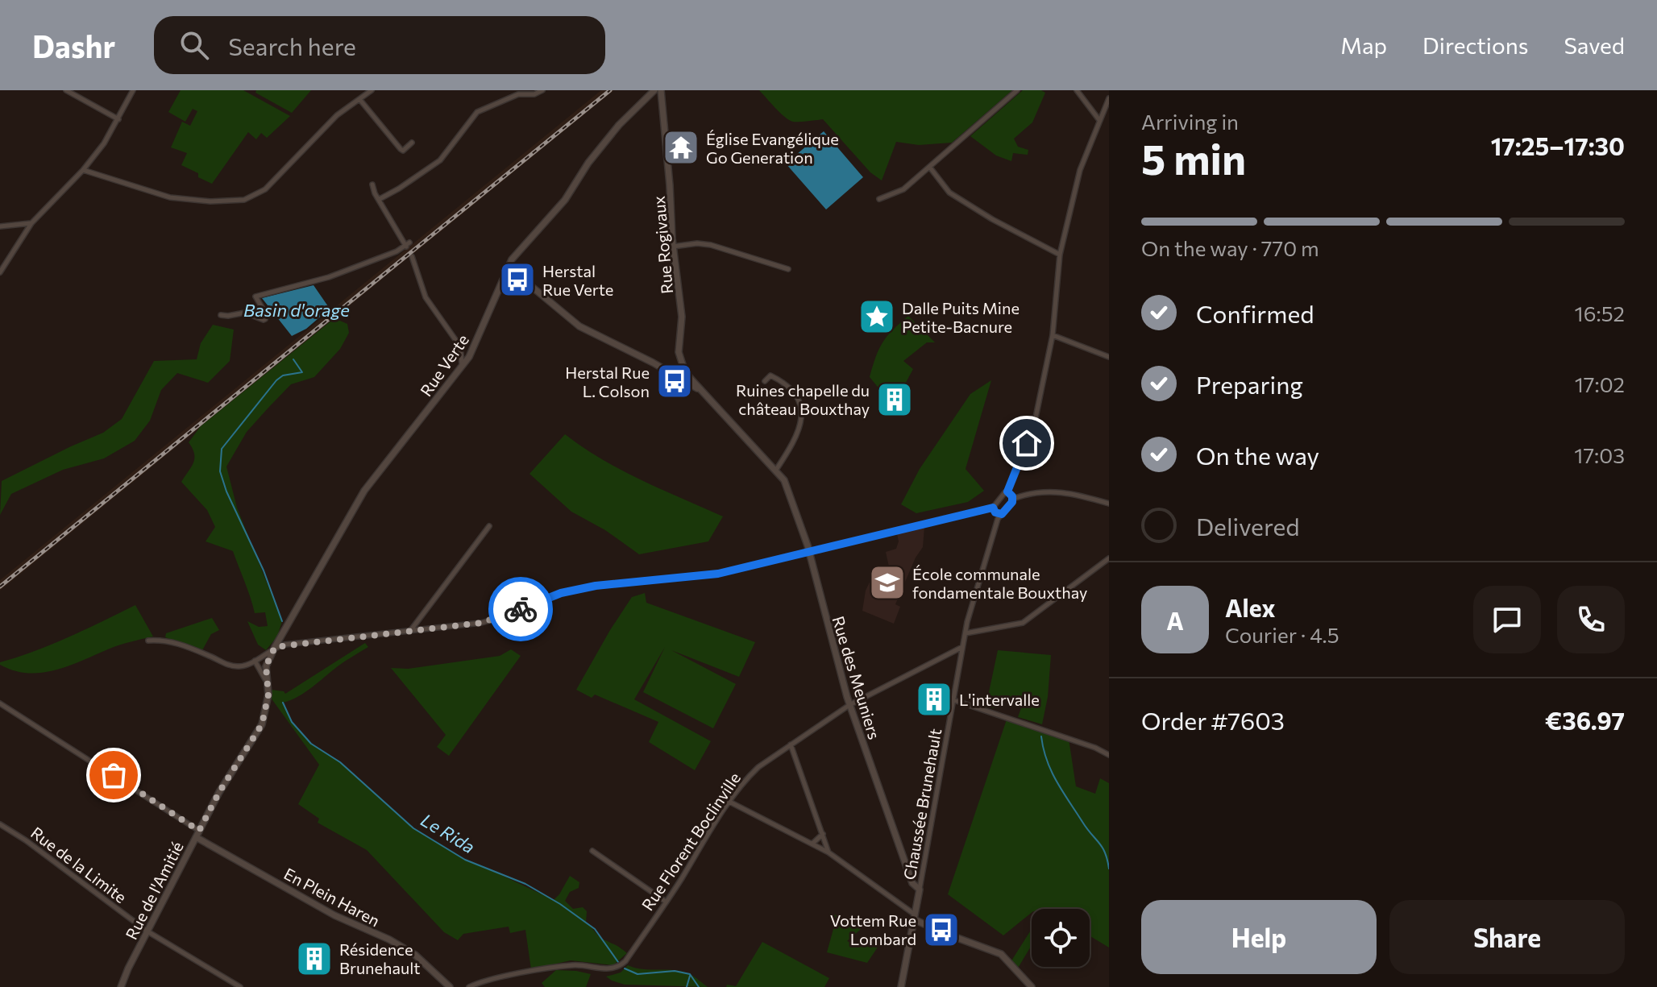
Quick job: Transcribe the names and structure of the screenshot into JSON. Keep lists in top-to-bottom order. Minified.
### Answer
{"streets":{"street":["Rue Rogivaux","Rue Verte","Rue des Meuniers","Chaussée Brunehault","Rue Florent Boclinville","Rue de la Limite","Rue de l'Amitié","En Plein Haren"]},"crossings":[["Rue Verte","Rue de l'Amitié"],["Rue des Meuniers","Chaussée Brunehault"],["Rue des Meuniers","Rue Florent Boclinville"],["Chaussée Brunehault","Rue Florent Boclinville"],["Rue de la Limite","Rue de l'Amitié"],["Rue de l'Amitié","En Plein Haren"]],"water":["Basin d'orage","Le Rida"],"places":{"temple":["Église Evangélique Go Generation"],"bus stop":["Herstal Rue Verte","Herstal Rue L. Colson","Vottem Rue Lombard"],"place":["Dalle Puits Mine Petite-Bacnure"],"building":["Ruines chapelle du château Bouxthay","L'intervalle","Résidence Brunehault"],"school or university":["École communale fondamentale Bouxthay"]},"page":{"header":"Dashr","search":"Search here","nav":["Map","Directions","Saved"],"heading":["5 min","Arriving in","17:25–17:30"],"panel":["Alex","Courier · 4.5","Order #7603","€36.97"],"bar":"On the way · 770 m","list":[["Confirmed","16:52"],["Preparing","17:02"],["On the way","17:03"],"Delivered"],"round":"A","buttons":["Help","Share"]}}
